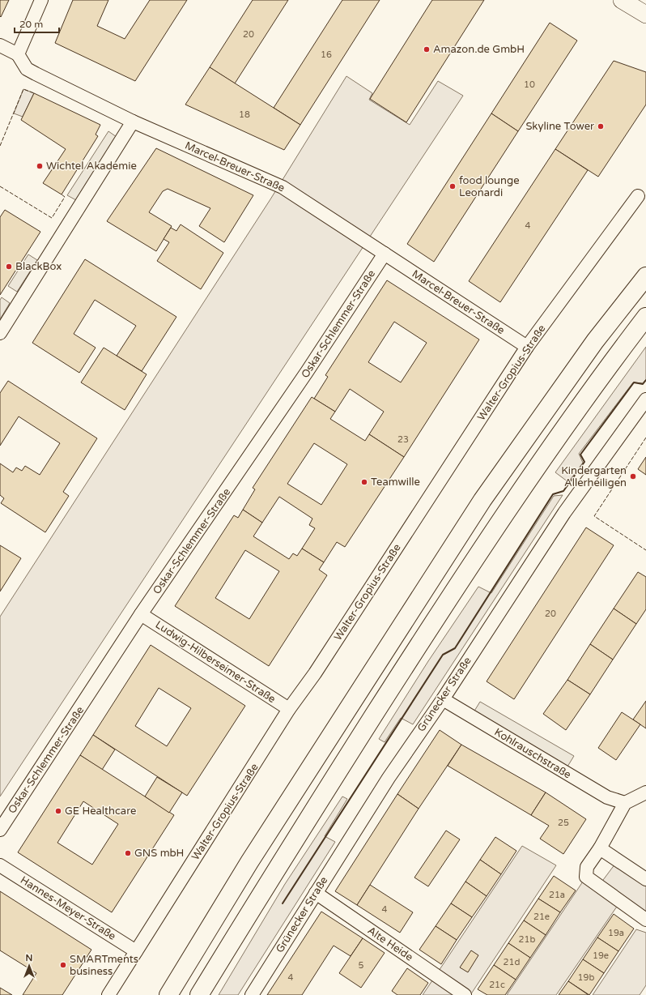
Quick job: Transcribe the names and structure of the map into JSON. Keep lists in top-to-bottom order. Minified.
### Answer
{"streets":{"street":["Marcel-Breuer-Straße","Oskar-Schlemmer-Straße","Walter-Gropius-Straße","Ludwig-Hilberseimer-Straße","Grünecker Straße","Kohlrauschstraße","Hannes-Meyer-Straße","Alte Heide"]},"crossings":[["Marcel-Breuer-Straße","Oskar-Schlemmer-Straße"],["Marcel-Breuer-Straße","Walter-Gropius-Straße"],["Oskar-Schlemmer-Straße","Ludwig-Hilberseimer-Straße"],["Walter-Gropius-Straße","Ludwig-Hilberseimer-Straße"],["Walter-Gropius-Straße","Hannes-Meyer-Straße"],["Grünecker Straße","Kohlrauschstraße"],["Grünecker Straße","Alte Heide"]],"places":["Amazon.de GmbH","Skyline Tower","Wichtel Akademie","food lounge Leonardi","BlackBox","Kindergarten Allerheiligen","Teamwille","GE Healthcare","GNS mbH","SMARTments business"],"house_numbers":["20","16","10","18","4","23","20","25","21a","4","21e","19a","21b","19e","21d","5","4","19b","21c"],"scale_bar":"20 m","north":"top"}
